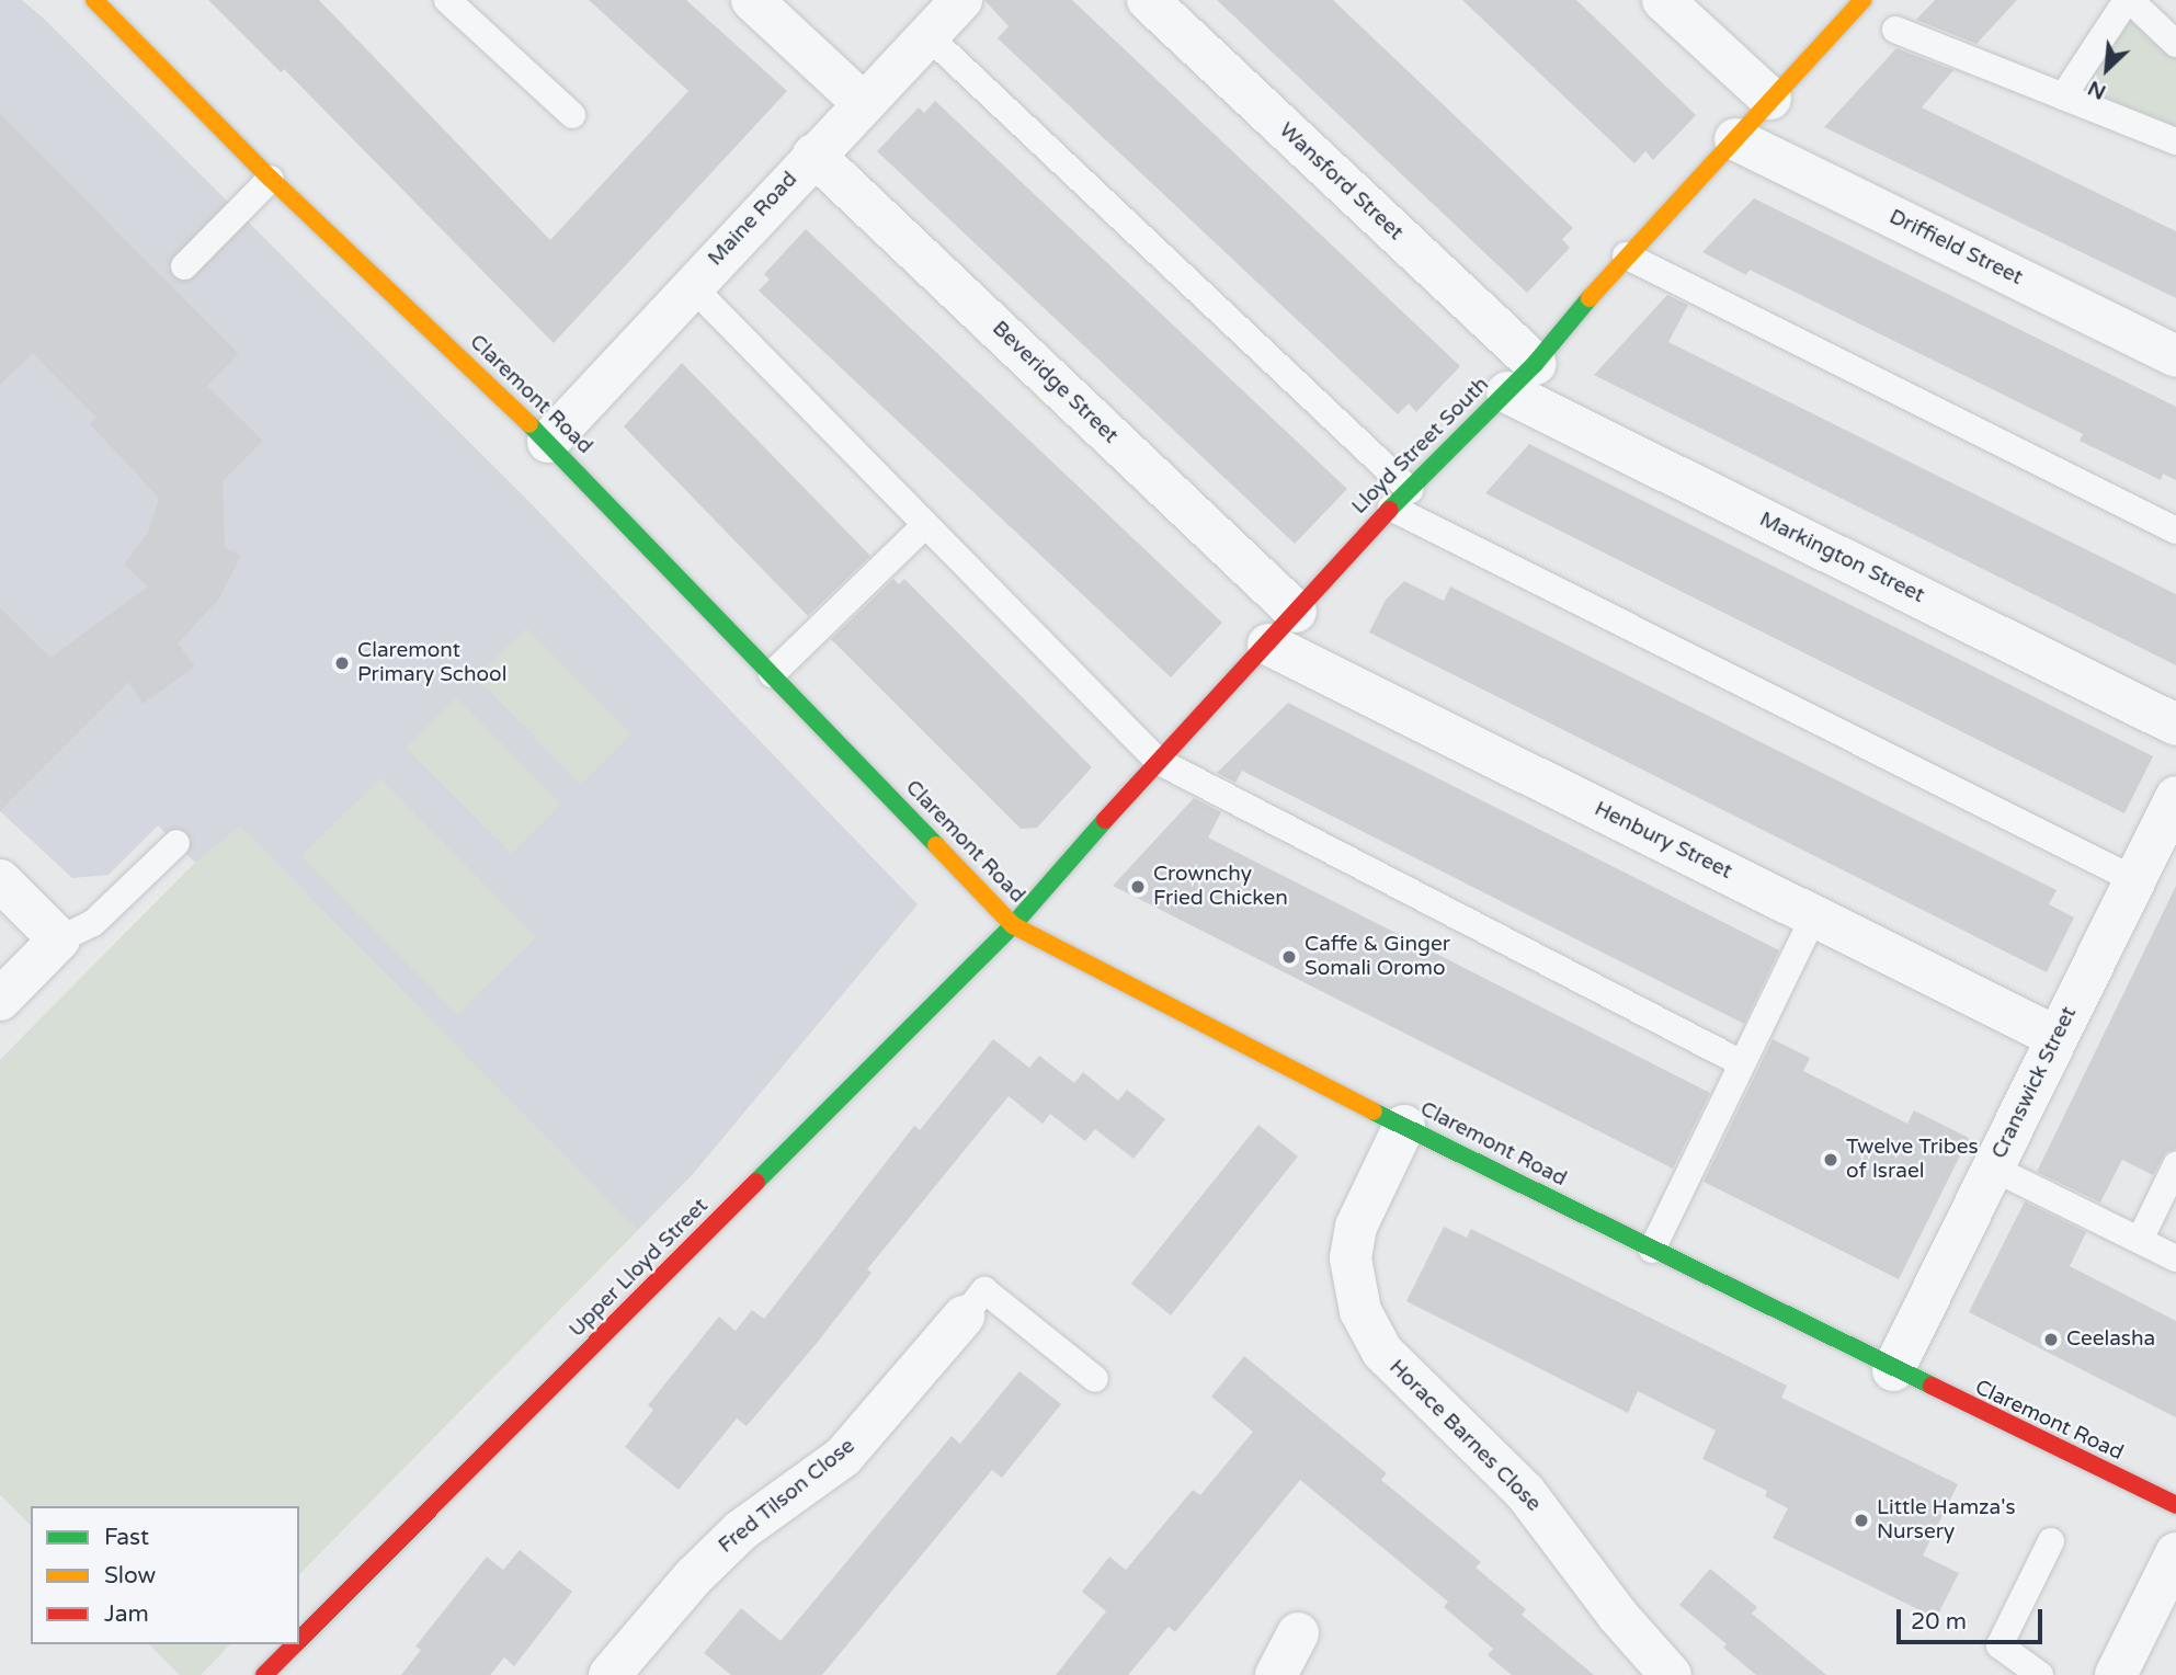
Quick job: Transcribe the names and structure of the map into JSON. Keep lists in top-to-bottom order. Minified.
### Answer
{"streets":{"street":["Wansford Street","Maine Road","Driffield Street","Beveridge Street","Claremont Road","Lloyd Street South","Markington Street","Henbury Street","Cranswick Street","Upper Lloyd Street","Horace Barnes Close","Fred Tilson Close"]},"crossings":[["Wansford Street","Lloyd Street South"],["Wansford Street","Markington Street"],["Maine Road","Beveridge Street"],["Maine Road","Claremont Road"],["Driffield Street","Lloyd Street South"],["Beveridge Street","Lloyd Street South"],["Claremont Road","Lloyd Street South"],["Claremont Road","Cranswick Street"],["Claremont Road","Upper Lloyd Street"],["Claremont Road","Horace Barnes Close"],["Lloyd Street South","Markington Street"],["Lloyd Street South","Henbury Street"],["Lloyd Street South","Upper Lloyd Street"],["Henbury Street","Cranswick Street"]],"places":["Claremont Primary School","Crownchy Fried Chicken","Caffe & Ginger Somali Oromo","Twelve Tribes of Israel","Ceelasha","Little Hamza's Nursery"],"legend":["Fast","Slow","Jam"],"scale_bar":"20 m","north":"bottom left"}
